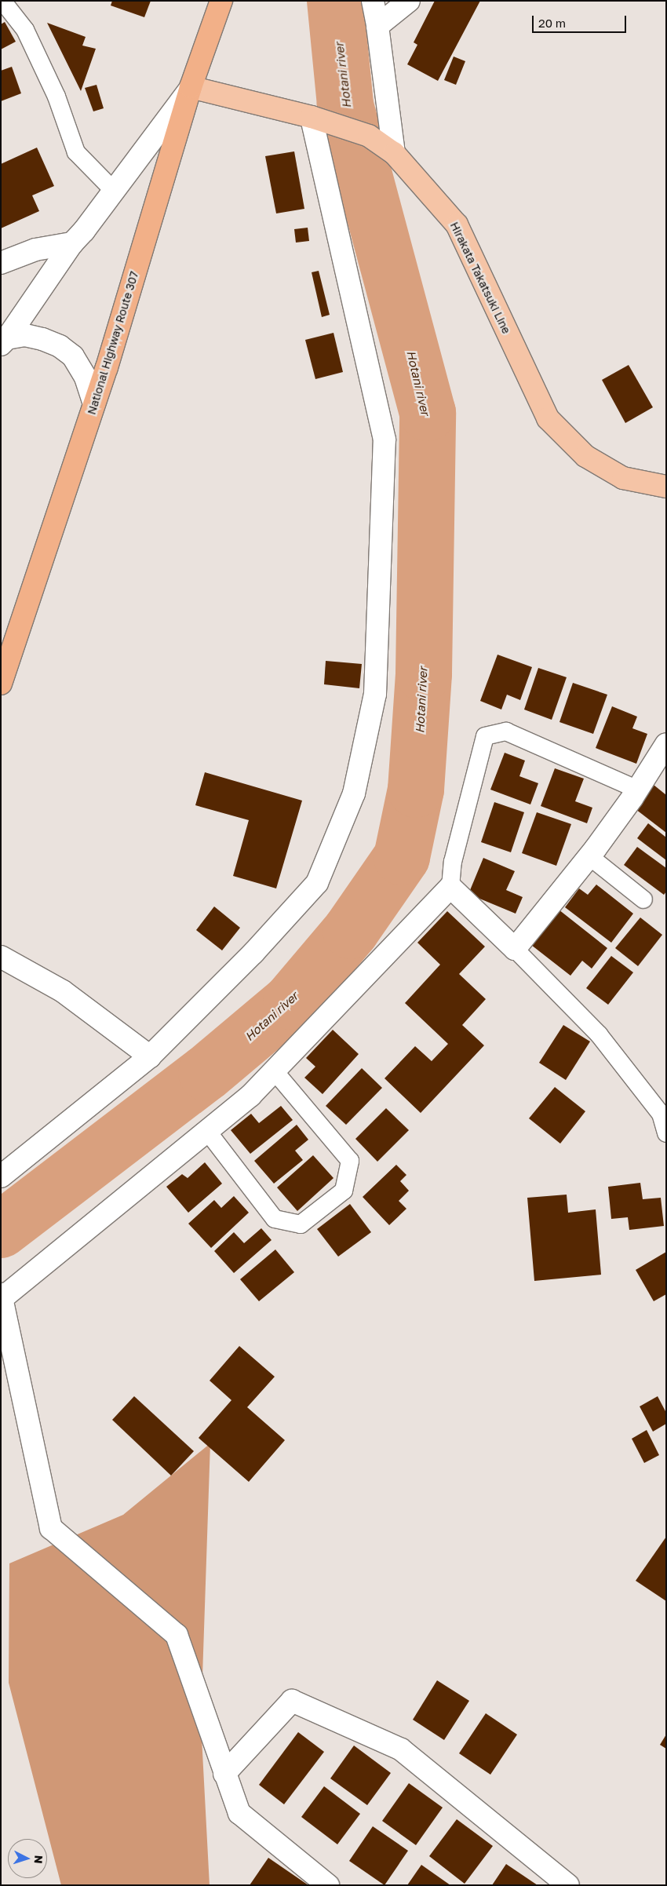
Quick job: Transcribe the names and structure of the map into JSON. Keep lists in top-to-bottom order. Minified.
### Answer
{"streets":{"highway":["National Highway Route 307"],"main road":["Hirakata Takatsuki Line"]},"crossings":[["Hirakata Takatsuki Line","National Highway Route 307"]],"water":["Hotani river"],"scale_bar":"20 m","north":"right"}
